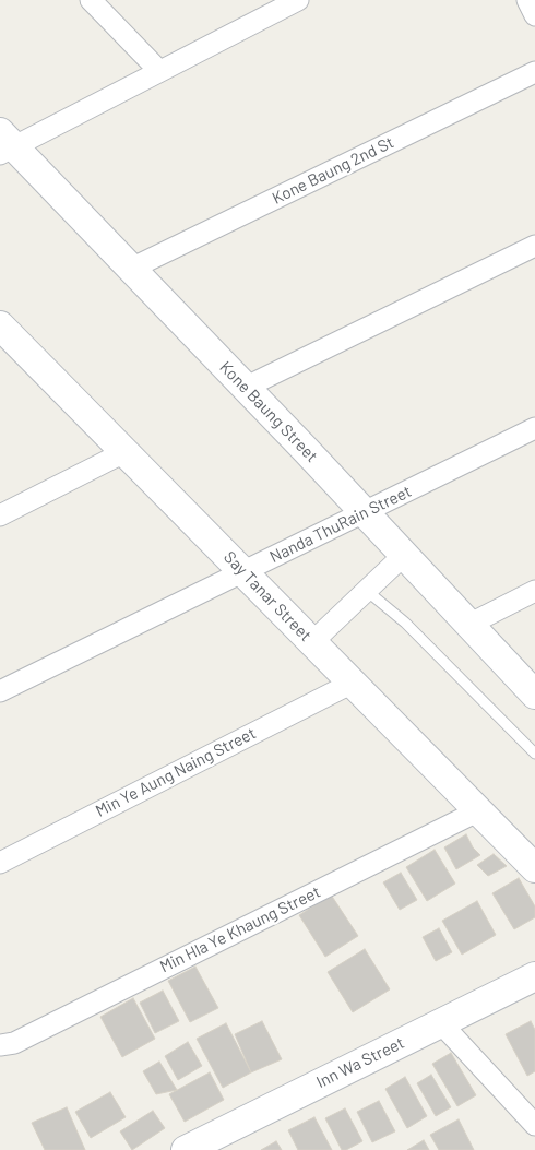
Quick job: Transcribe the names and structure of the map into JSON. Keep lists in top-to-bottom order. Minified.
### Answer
{"streets":{"street":["Kone Baung 2nd St","Kone Baung Street","Nanda ThuRain Street","Say Tanar Street","Min Ye Aung Naing Street","Min Hla Ye Khaung Street","Inn Wa Street"]},"crossings":[["Kone Baung 2nd St","Kone Baung Street"],["Kone Baung Street","Nanda ThuRain Street"],["Nanda ThuRain Street","Say Tanar Street"],["Say Tanar Street","Min Ye Aung Naing Street"],["Say Tanar Street","Min Hla Ye Khaung Street"]]}
